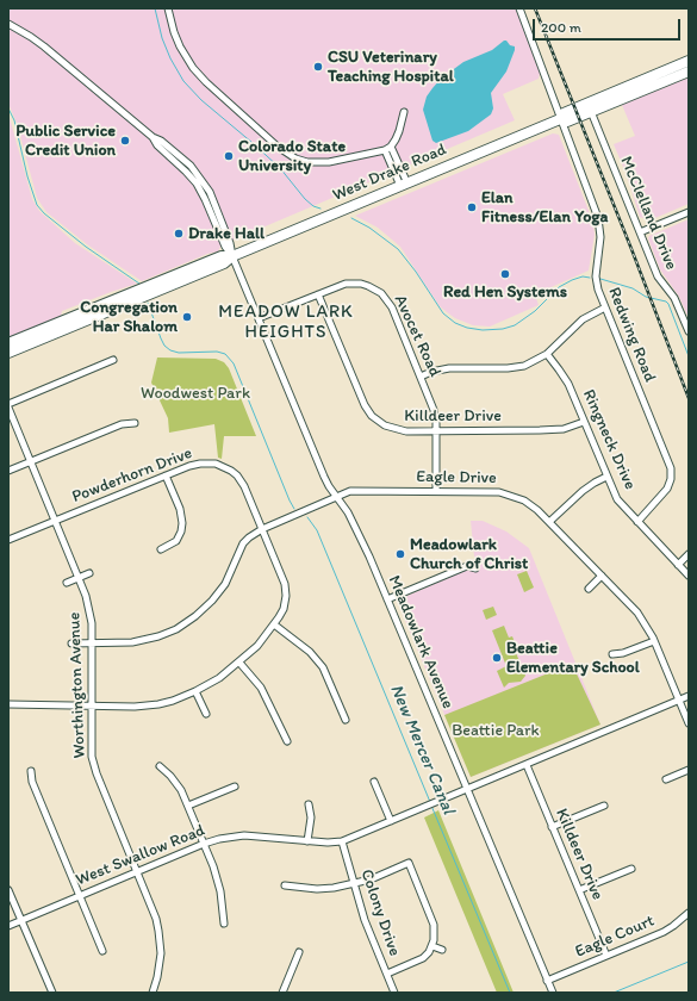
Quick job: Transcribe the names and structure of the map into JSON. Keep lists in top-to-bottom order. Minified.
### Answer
{"streets":{"main road":["West Drake Road"],"street":["McClelland Drive","Redwing Road","Avocet Road","Killdeer Drive","Ringneck Drive","Powderhorn Drive","Eagle Drive","Meadowlark Avenue","Worthington Avenue","West Swallow Road","Colony Drive","Eagle Court"]},"crossings":[["West Drake Road","McClelland Drive"],["West Drake Road","Redwing Road"],["West Drake Road","Meadowlark Avenue"],["Redwing Road","Ringneck Drive"],["Avocet Road","Killdeer Drive"],["Avocet Road","Eagle Drive"],["Avocet Road","Meadowlark Avenue"],["Killdeer Drive","Ringneck Drive"],["Killdeer Drive","West Swallow Road"],["Killdeer Drive","Eagle Court"],["Powderhorn Drive","Eagle Drive"],["Powderhorn Drive","Worthington Avenue"],["Eagle Drive","Meadowlark Avenue"],["Eagle Drive","Worthington Avenue"],["Eagle Drive","West Swallow Road"],["Meadowlark Avenue","West Swallow Road"],["Meadowlark Avenue","Eagle Court"],["Worthington Avenue","West Swallow Road"],["West Swallow Road","Colony Drive"]],"districts":["MEADOW LARK HEIGHTS"],"water":["New Mercer Canal"],"parks":["Woodwest Park","Beattie Park"],"places":["CSU Veterinary Teaching Hospital","Public Service Credit Union","Colorado State University","Elan Fitness/Elan Yoga","Drake Hall","Red Hen Systems","Congregation Har Shalom","Meadowlark Church of Christ","Beattie Elementary School"],"scale_bar":"200 m"}
